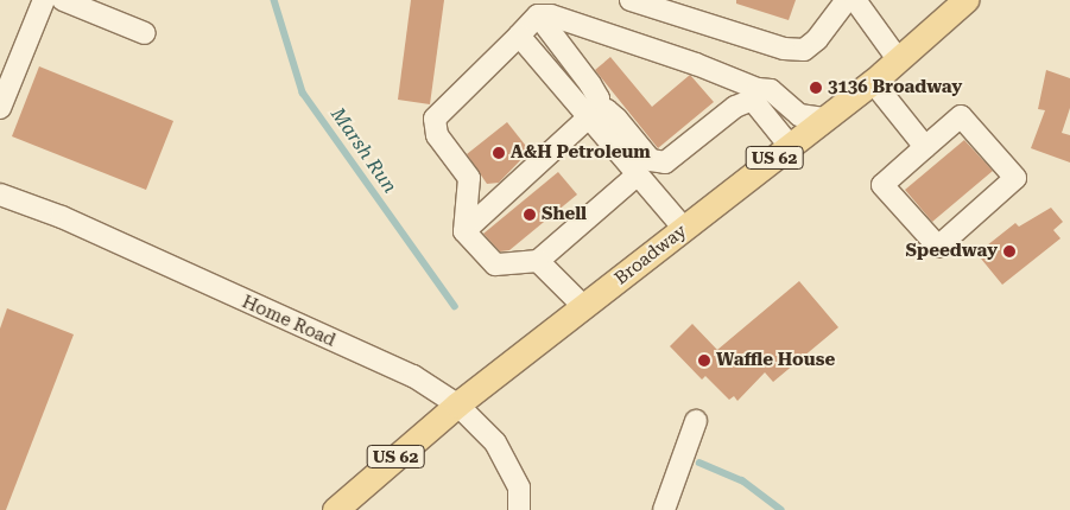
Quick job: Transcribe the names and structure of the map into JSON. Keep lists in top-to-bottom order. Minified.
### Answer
{"streets":{"main road":["US 62","Broadway"],"street":["Home Road"]},"crossings":[["Broadway","Home Road"]],"water":["Marsh Run"],"places":["3136 Broadway","A&H Petroleum","Shell","Speedway","Waffle House"]}
